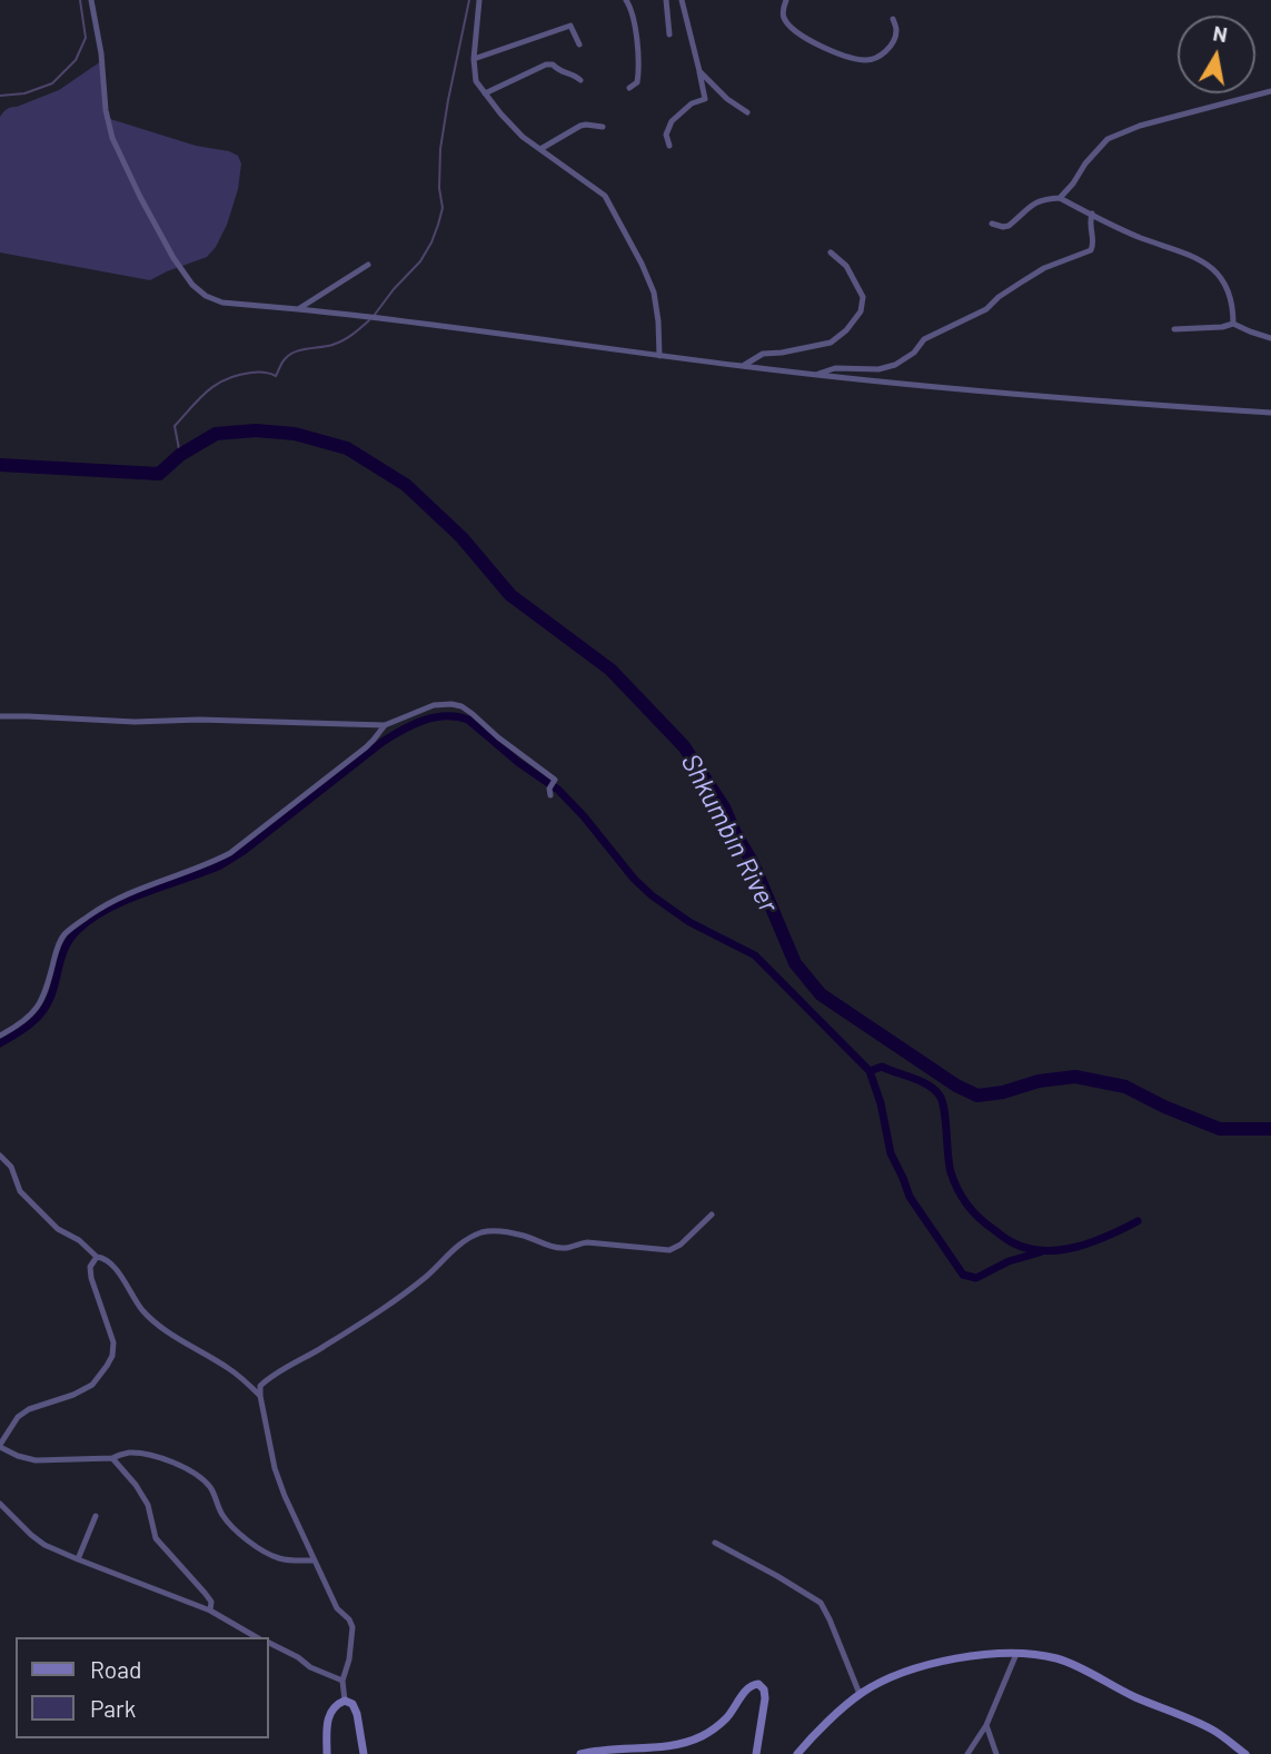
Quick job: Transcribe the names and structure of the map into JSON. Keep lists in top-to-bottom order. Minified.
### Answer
{"water":["Shkumbin River"],"legend":["Road","Park"],"north":"top"}
